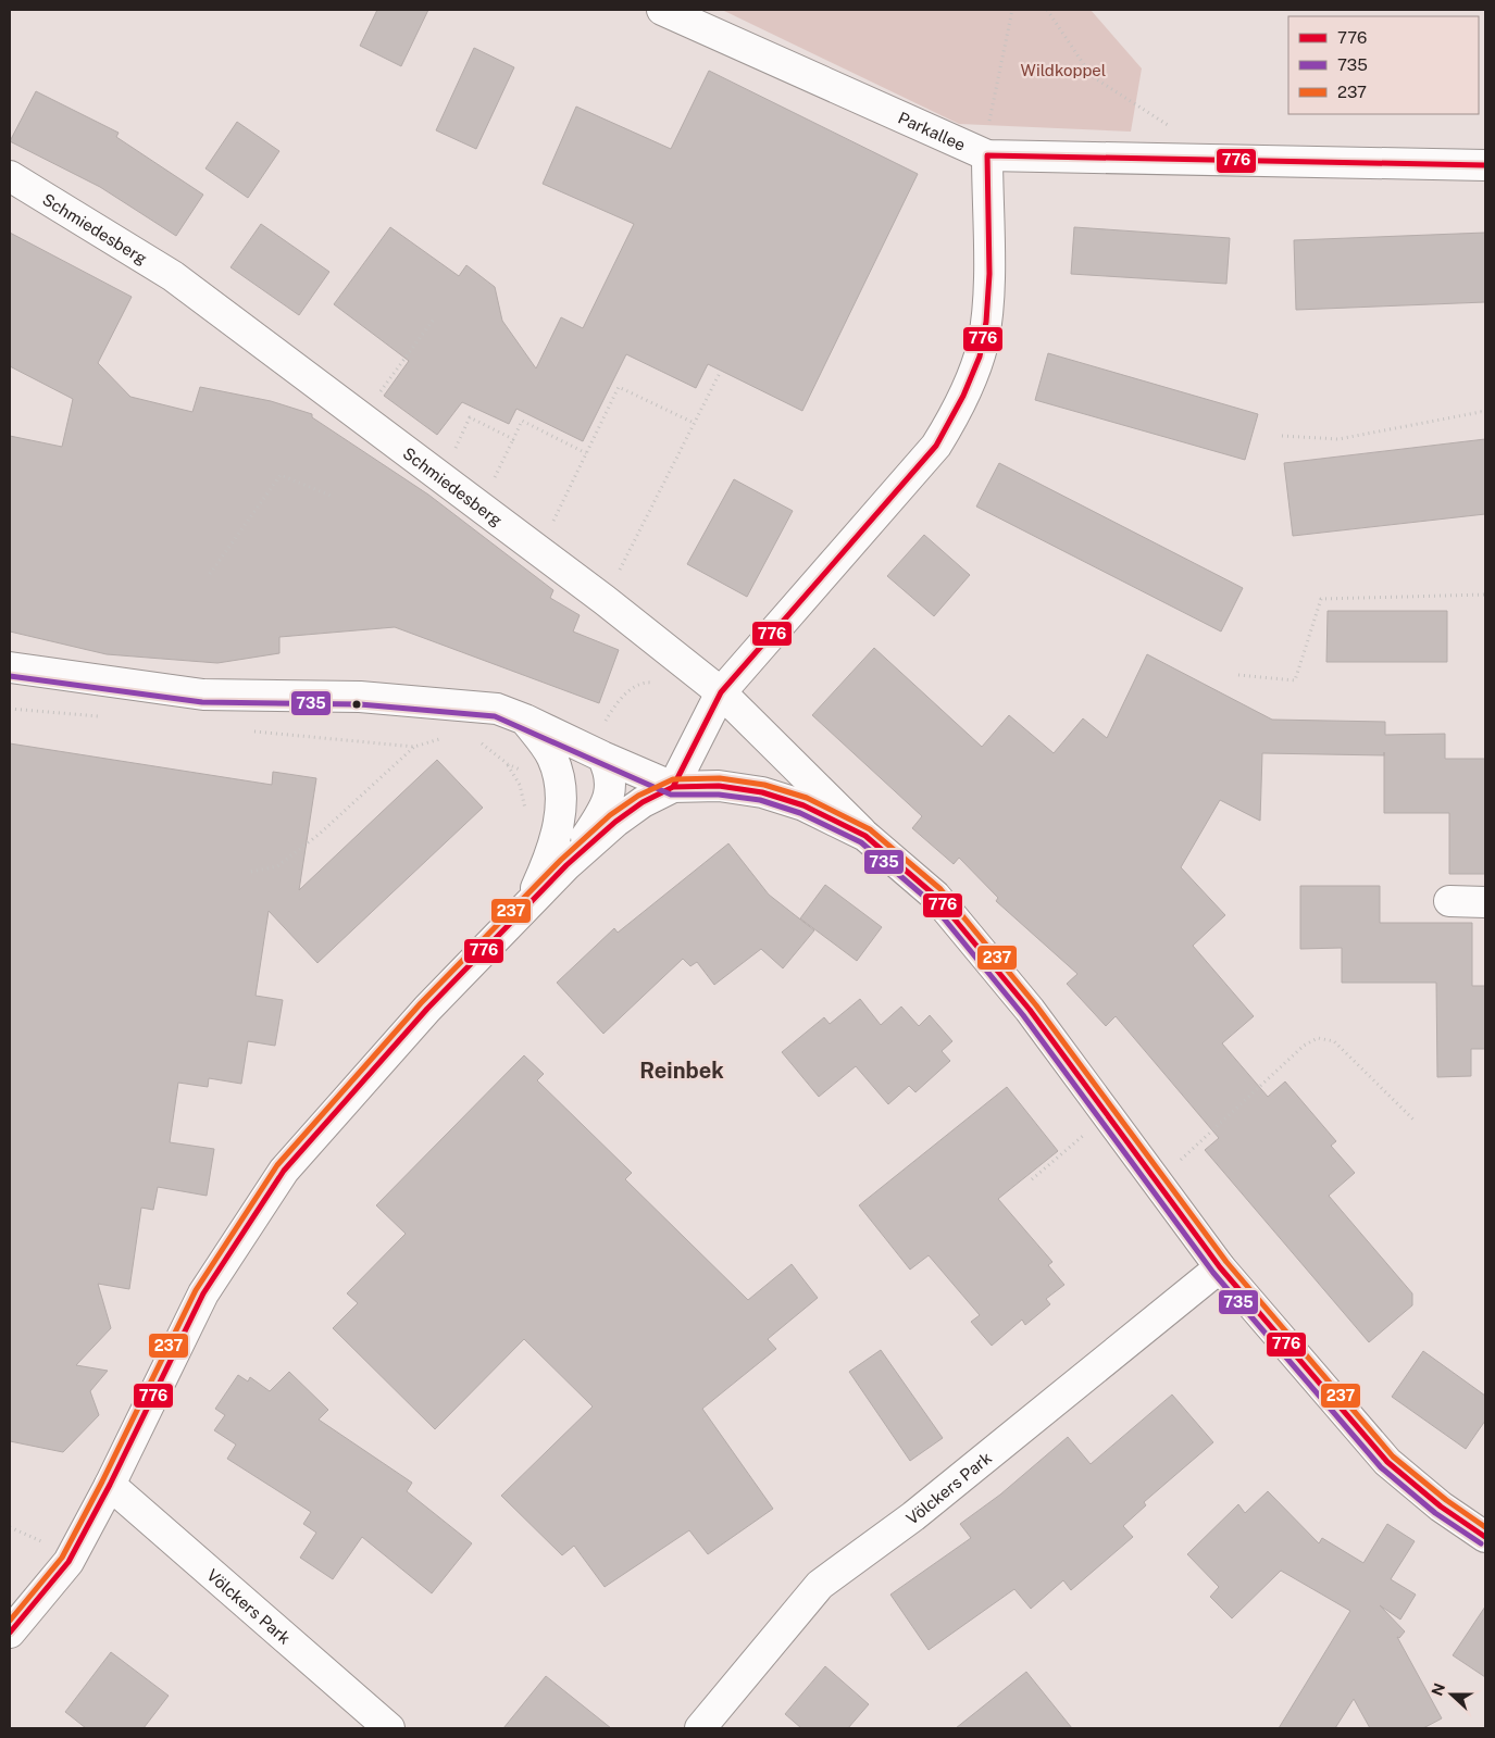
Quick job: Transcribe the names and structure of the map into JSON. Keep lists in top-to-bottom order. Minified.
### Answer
{"streets":{"street":["Parkallee","Schmiedesberg","Völckers Park"]},"districts":["Reinbek"],"parks":["Wildkoppel"],"lines":["transit line 776","transit line 735","transit line 237"],"legend":["776","735","237"],"north":"left"}
